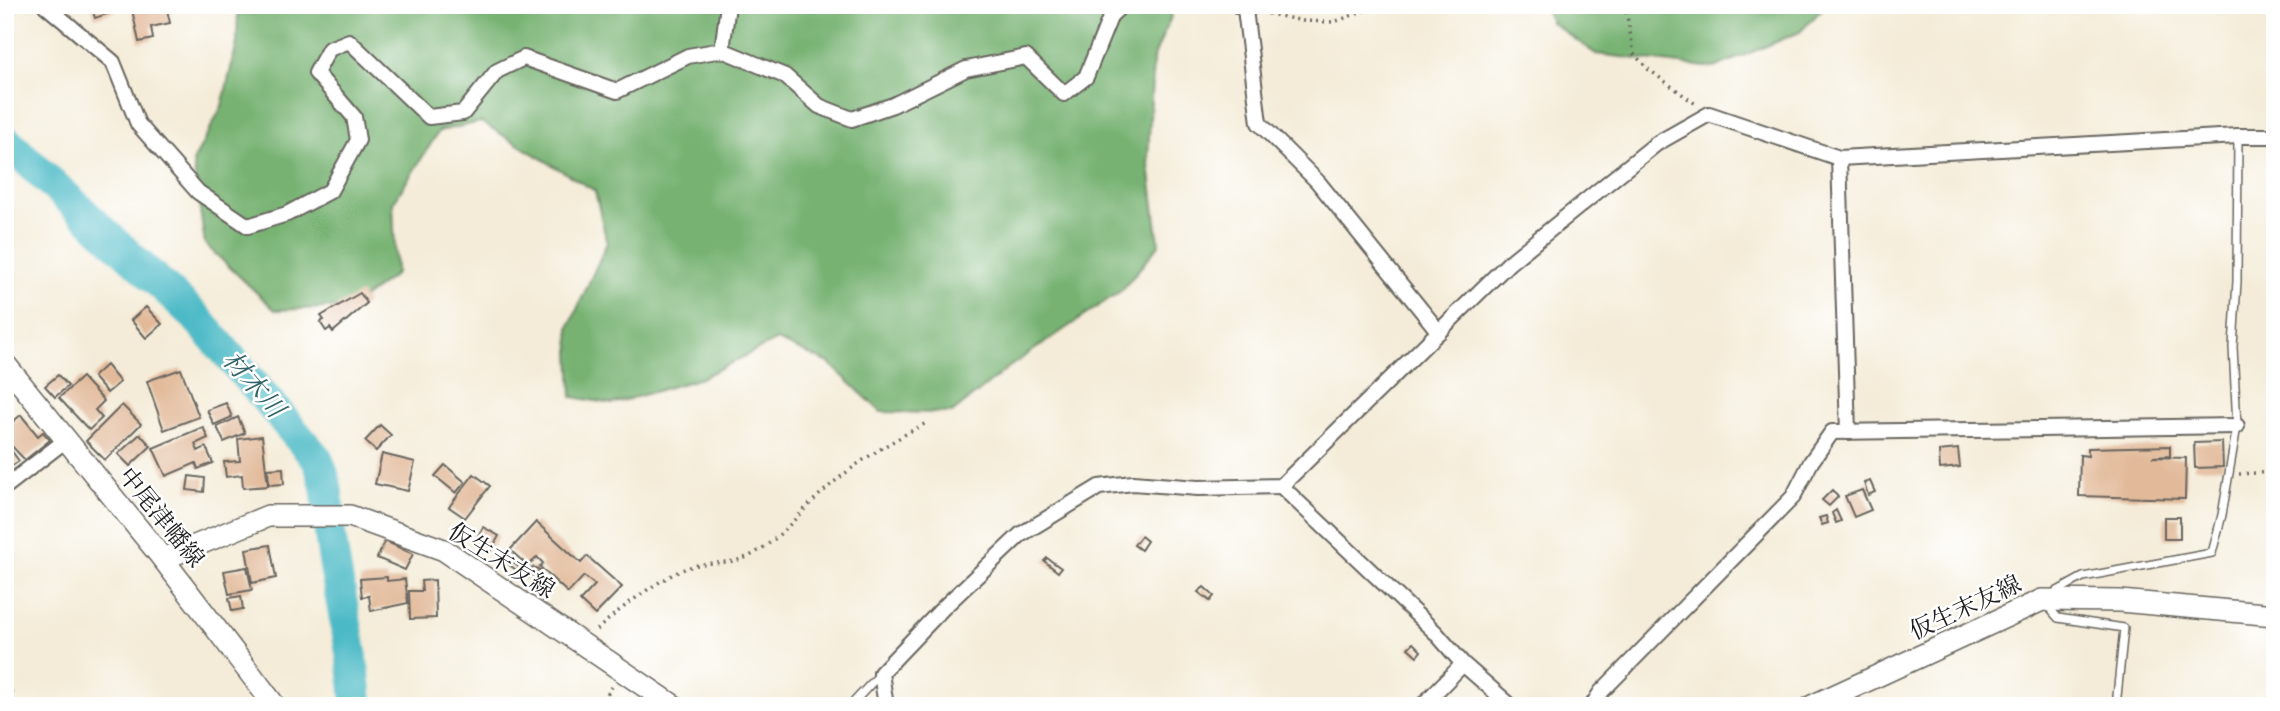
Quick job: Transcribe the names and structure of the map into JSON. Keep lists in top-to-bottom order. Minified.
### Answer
{"streets":{"main road":["中尾津幡線","仮生末友線"]},"crossings":[["中尾津幡線","仮生末友線"]],"water":["材木川"]}
